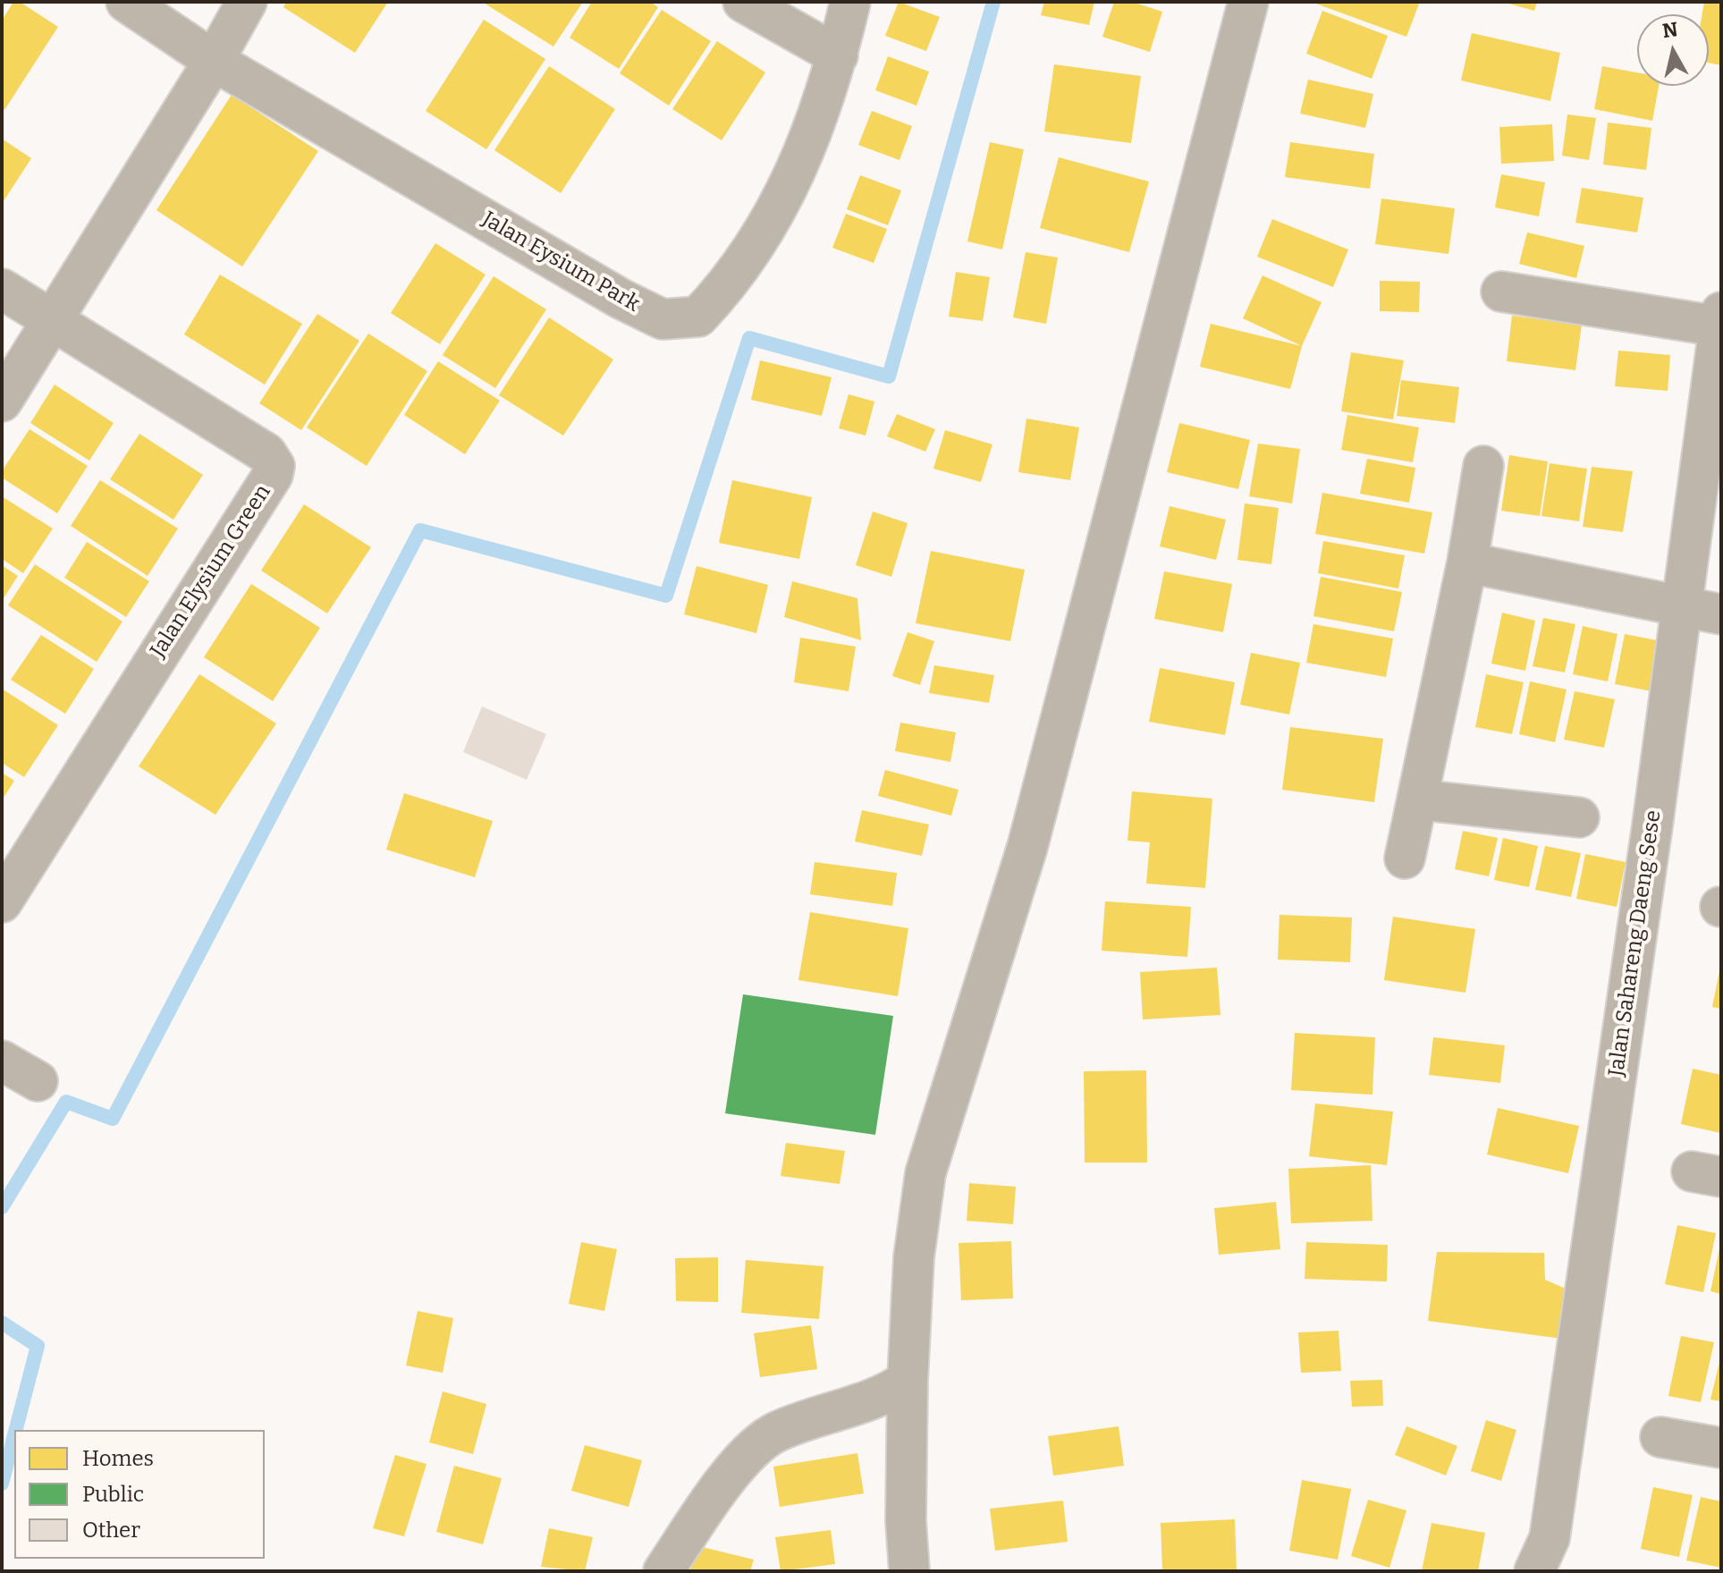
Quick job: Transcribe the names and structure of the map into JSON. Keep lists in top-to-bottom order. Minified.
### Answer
{"streets":{"street":["Jalan Eysium Park","Jalan Elysium Green","Jalan Sahareng Daeng Sese"]},"legend":["Homes","Public","Other"],"north":"top"}
